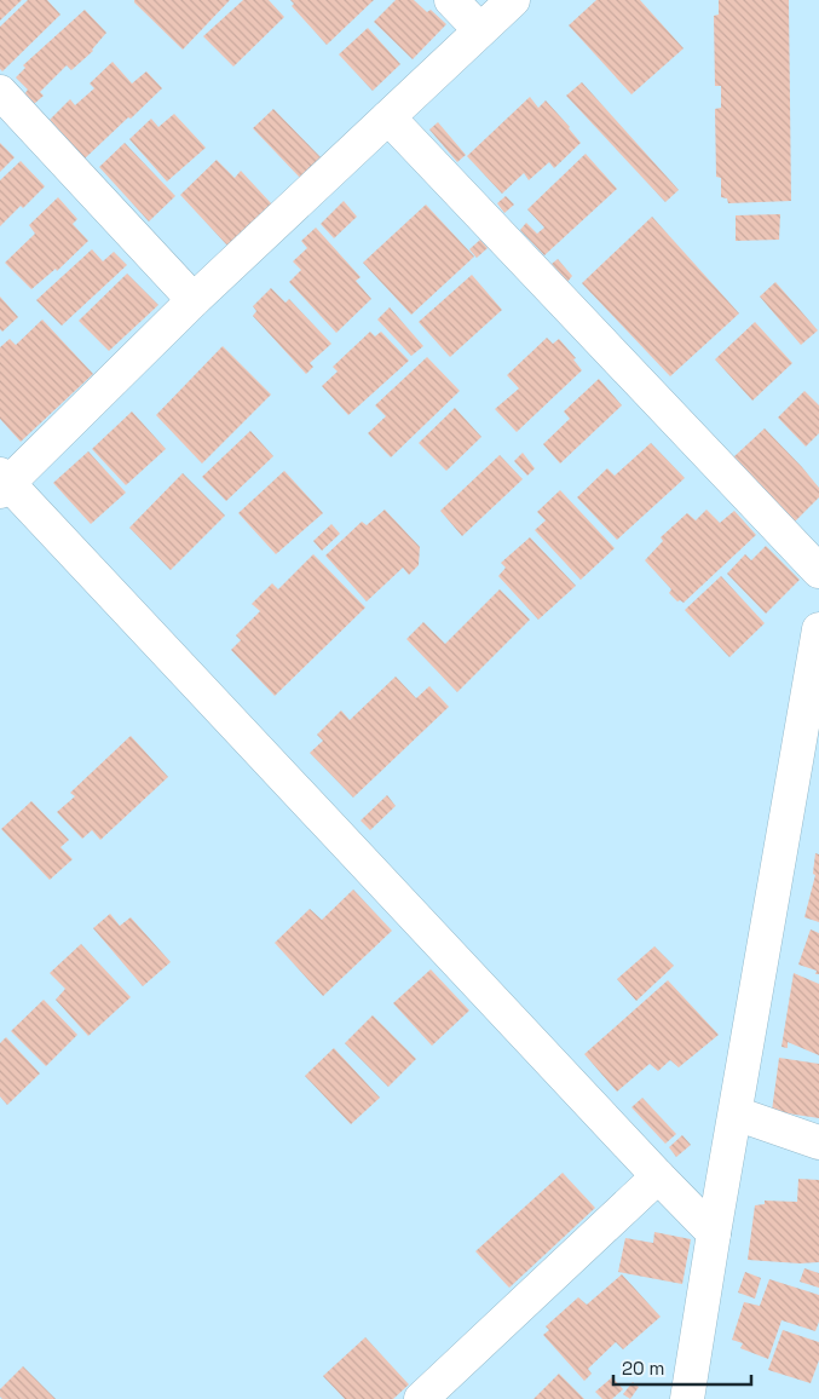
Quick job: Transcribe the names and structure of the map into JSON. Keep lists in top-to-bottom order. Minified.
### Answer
{"scale_bar":"20 m"}
